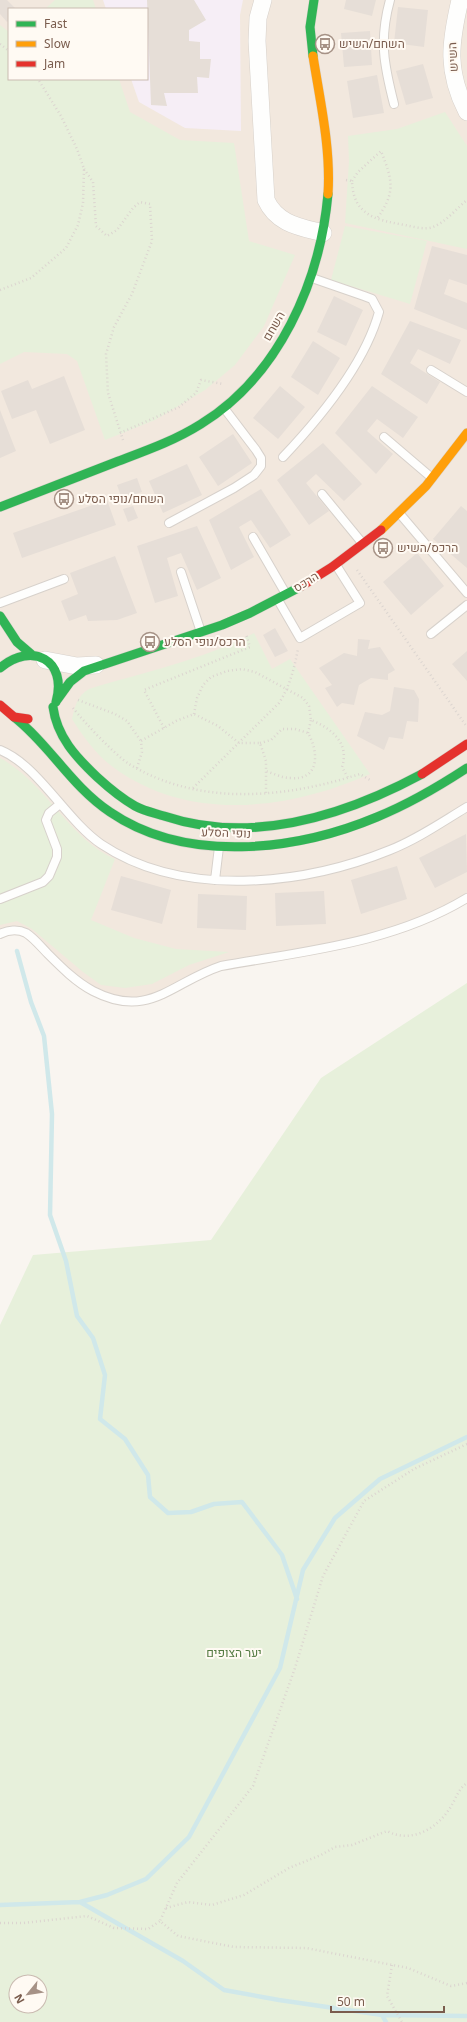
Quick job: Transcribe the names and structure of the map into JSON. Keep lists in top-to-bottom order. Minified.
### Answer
{"streets":{"street":["השיש","השחם","הרכס","נופי הסלע"]},"crossings":[["הרכס","נופי הסלע"]],"parks":["יער הצופים"],"places":{"bus stop":["השחם/השיש","השחם/נופי הסלע","הרכס/השיש","הרכס/נופי הסלע"]},"legend":["Fast","Slow","Jam"],"scale_bar":"50 m","north":"bottom left"}
